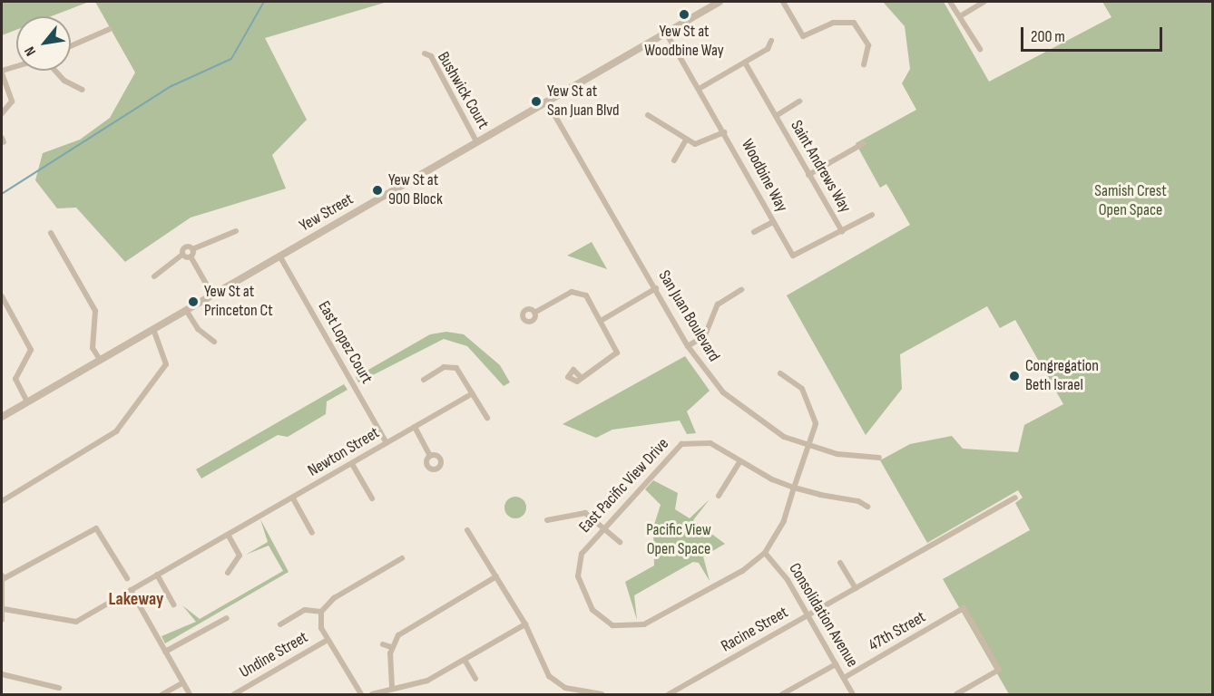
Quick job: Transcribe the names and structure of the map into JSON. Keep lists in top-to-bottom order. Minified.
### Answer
{"streets":{"street":["Bushwick Court","Saint Andrews Way","Woodbine Way","Yew Street","San Juan Boulevard","East Lopez Court","Newton Street","East Pacific View Drive","Consolidation Avenue","Racine Street","47th Street","Undine Street"]},"crossings":[["Bushwick Court","Yew Street"],["Saint Andrews Way","Woodbine Way"],["Woodbine Way","Yew Street"],["Yew Street","San Juan Boulevard"],["Yew Street","East Lopez Court"],["East Lopez Court","Newton Street"],["East Pacific View Drive","Consolidation Avenue"],["Consolidation Avenue","Racine Street"],["Consolidation Avenue","47th Street"]],"districts":["Lakeway"],"parks":["Samish Crest Open Space","Pacific View Open Space"],"places":["Yew St at Woodbine Way","Yew St at San Juan Blvd","Yew St at 900 Block","Yew St at Princeton Ct","Congregation Beth Israel"],"scale_bar":"200 m","north":"bottom left"}
